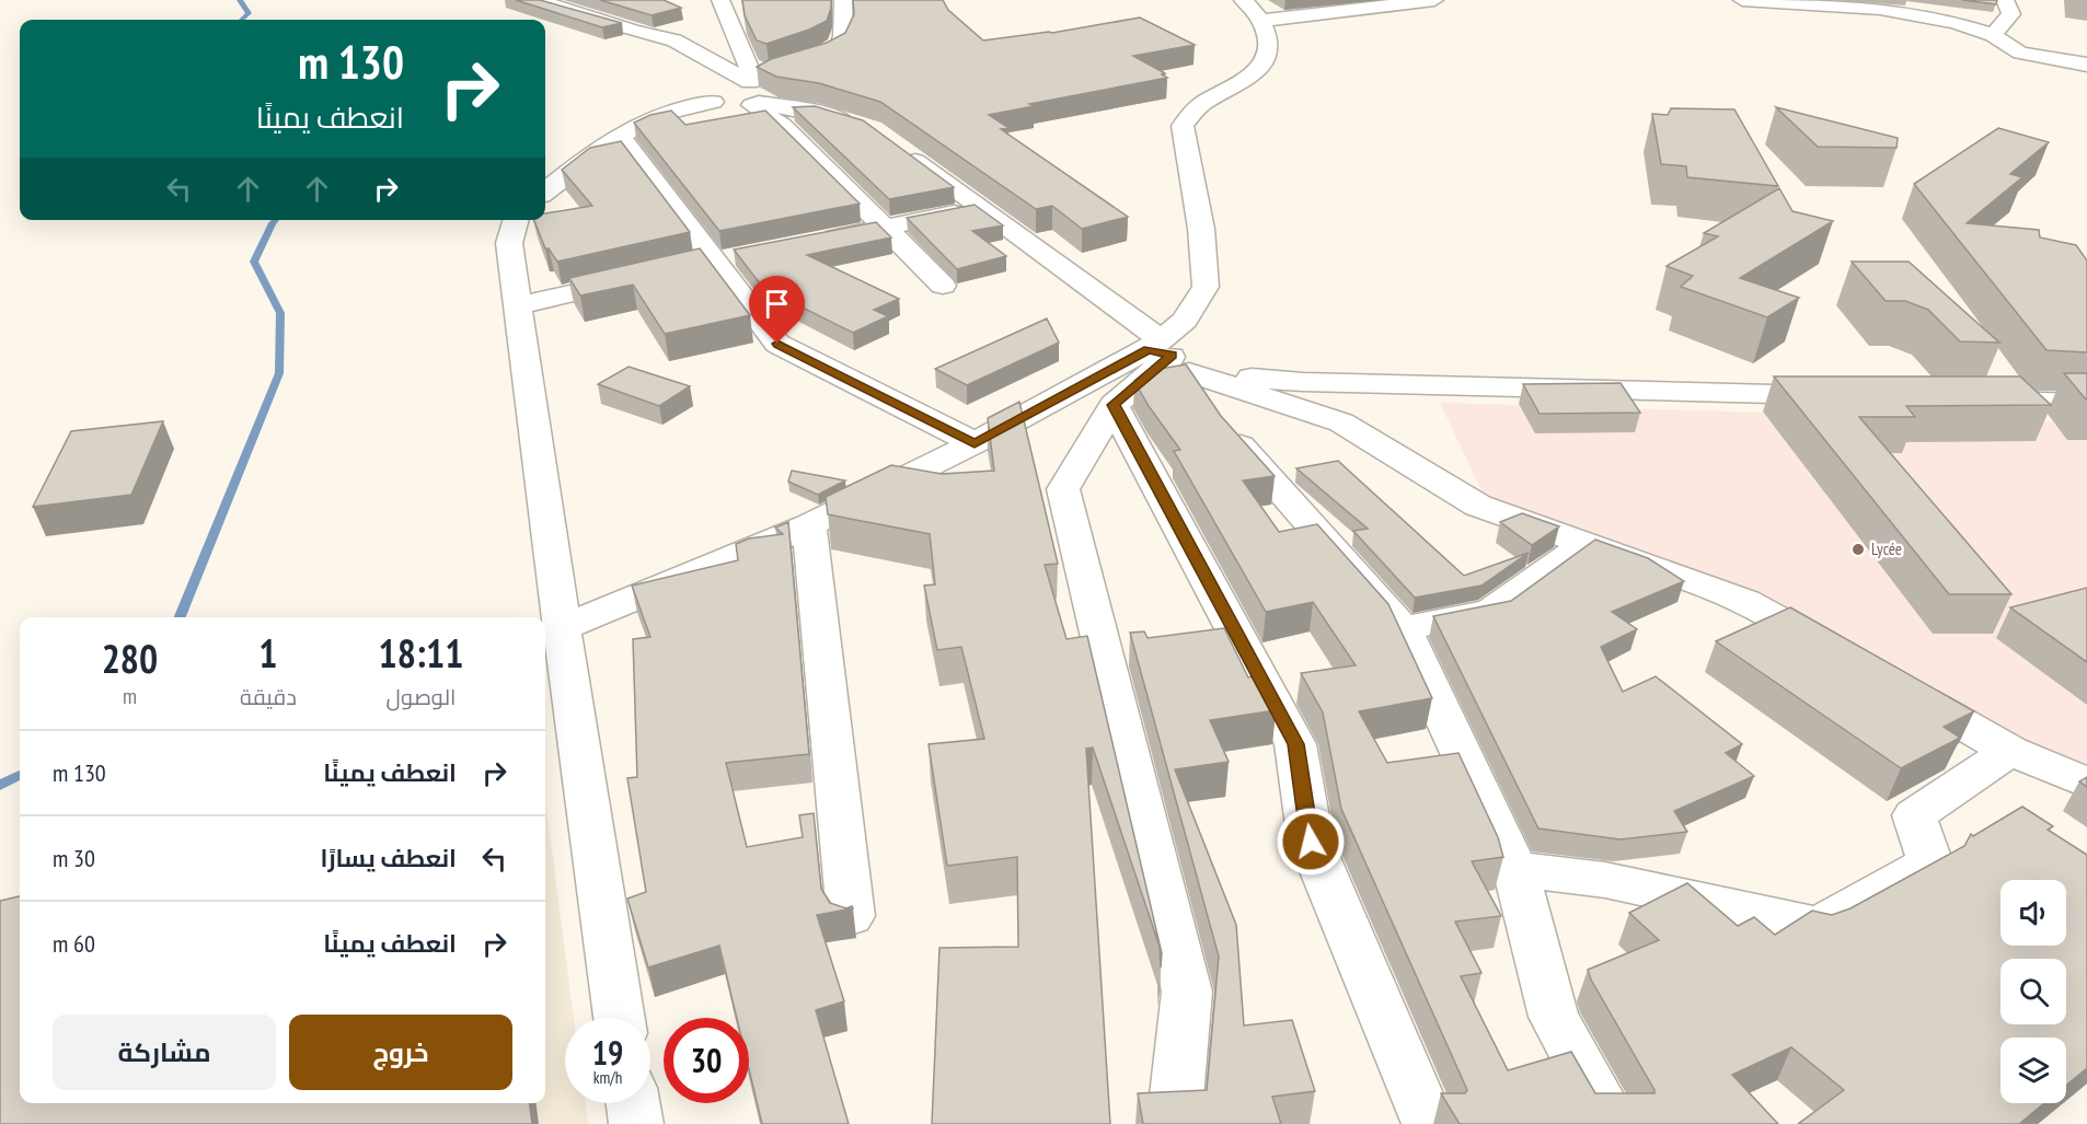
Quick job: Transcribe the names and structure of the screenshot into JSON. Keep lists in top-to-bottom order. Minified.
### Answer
{"places":["Lycée"],"page":{"turn":["130 m","انعطف يمينًا"],"eta":["18:11","الوصول","1","دقيقة","280","m"],"list":[{"name":"انعطف يمينًا","value":"130 m"},{"name":"انعطف يسارًا","value":"30 m"},{"name":"انعطف يمينًا","value":"60 m"}],"buttons":["خروج","مشاركة"],"speed":"19 km/h","limit":"30"}}
